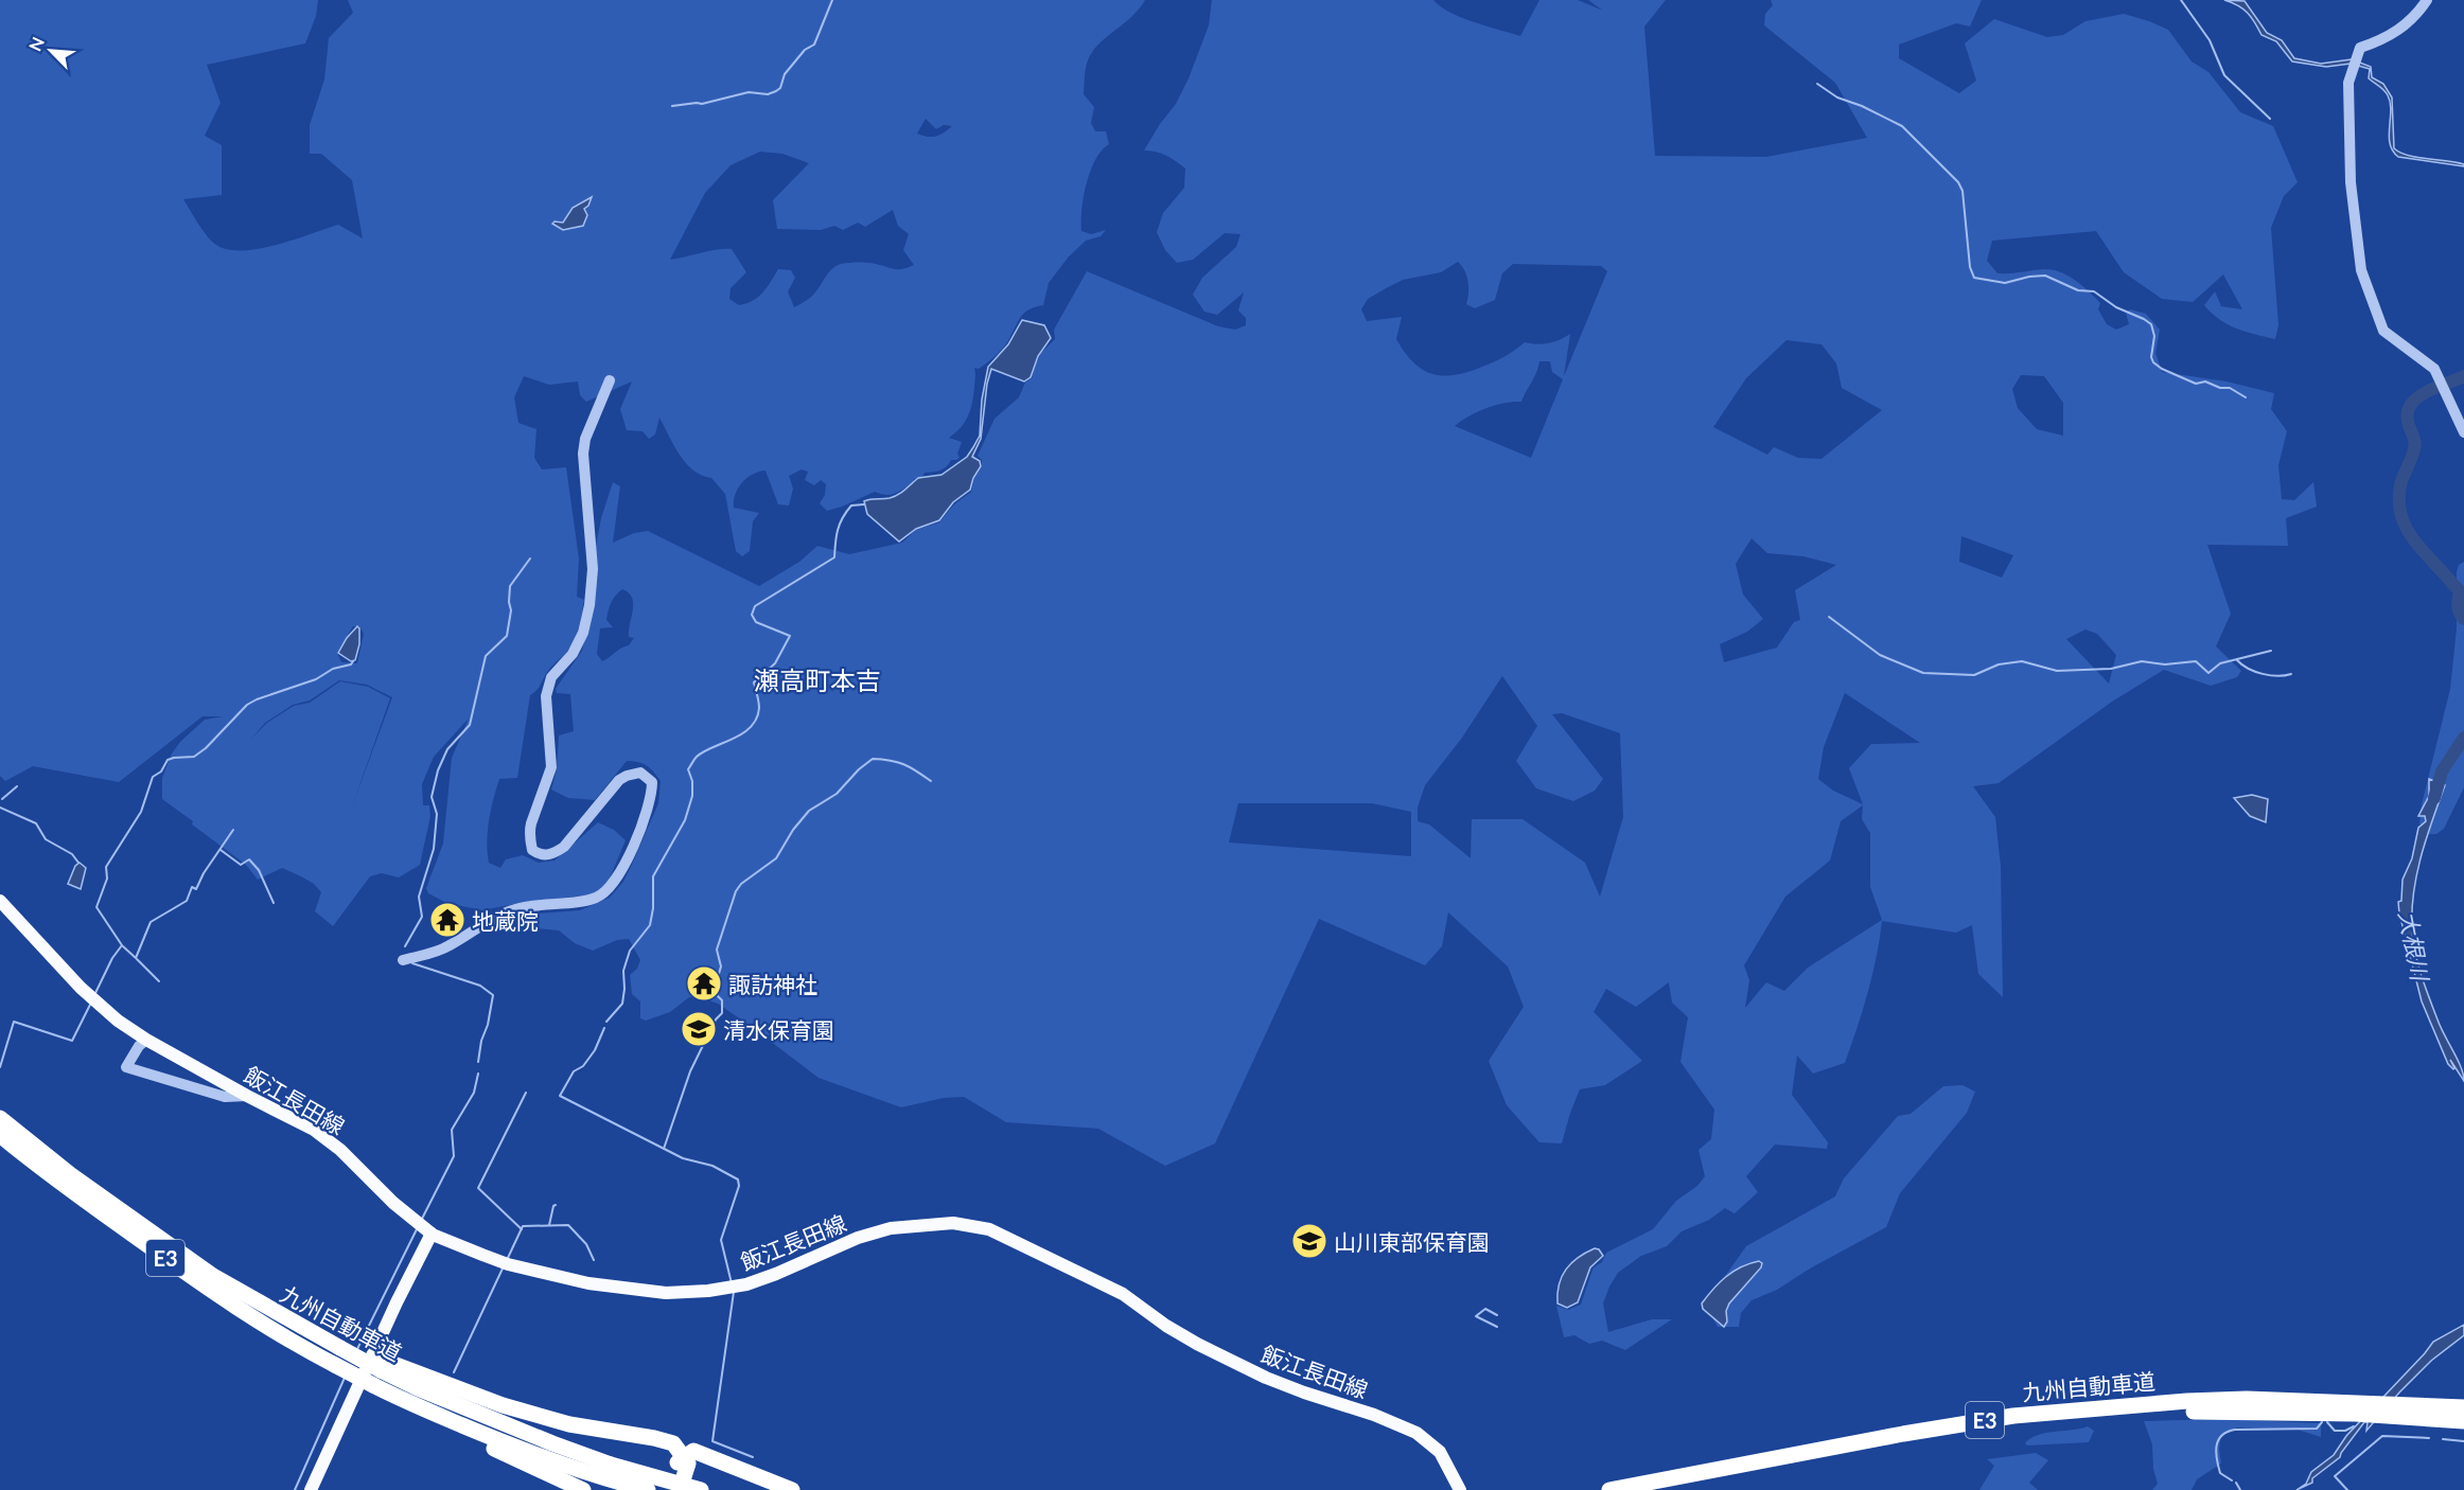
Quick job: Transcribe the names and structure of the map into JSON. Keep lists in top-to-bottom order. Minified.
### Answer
{"streets":{"highway":["E3","九州自動車道"],"main road":["飯江長田線"]},"districts":["瀬高町本吉"],"water":["大根川"],"places":{"temple":["地蔵院","諏訪神社"],"school or university":["清水保育園","山川東部保育園"]},"north":"top left"}
